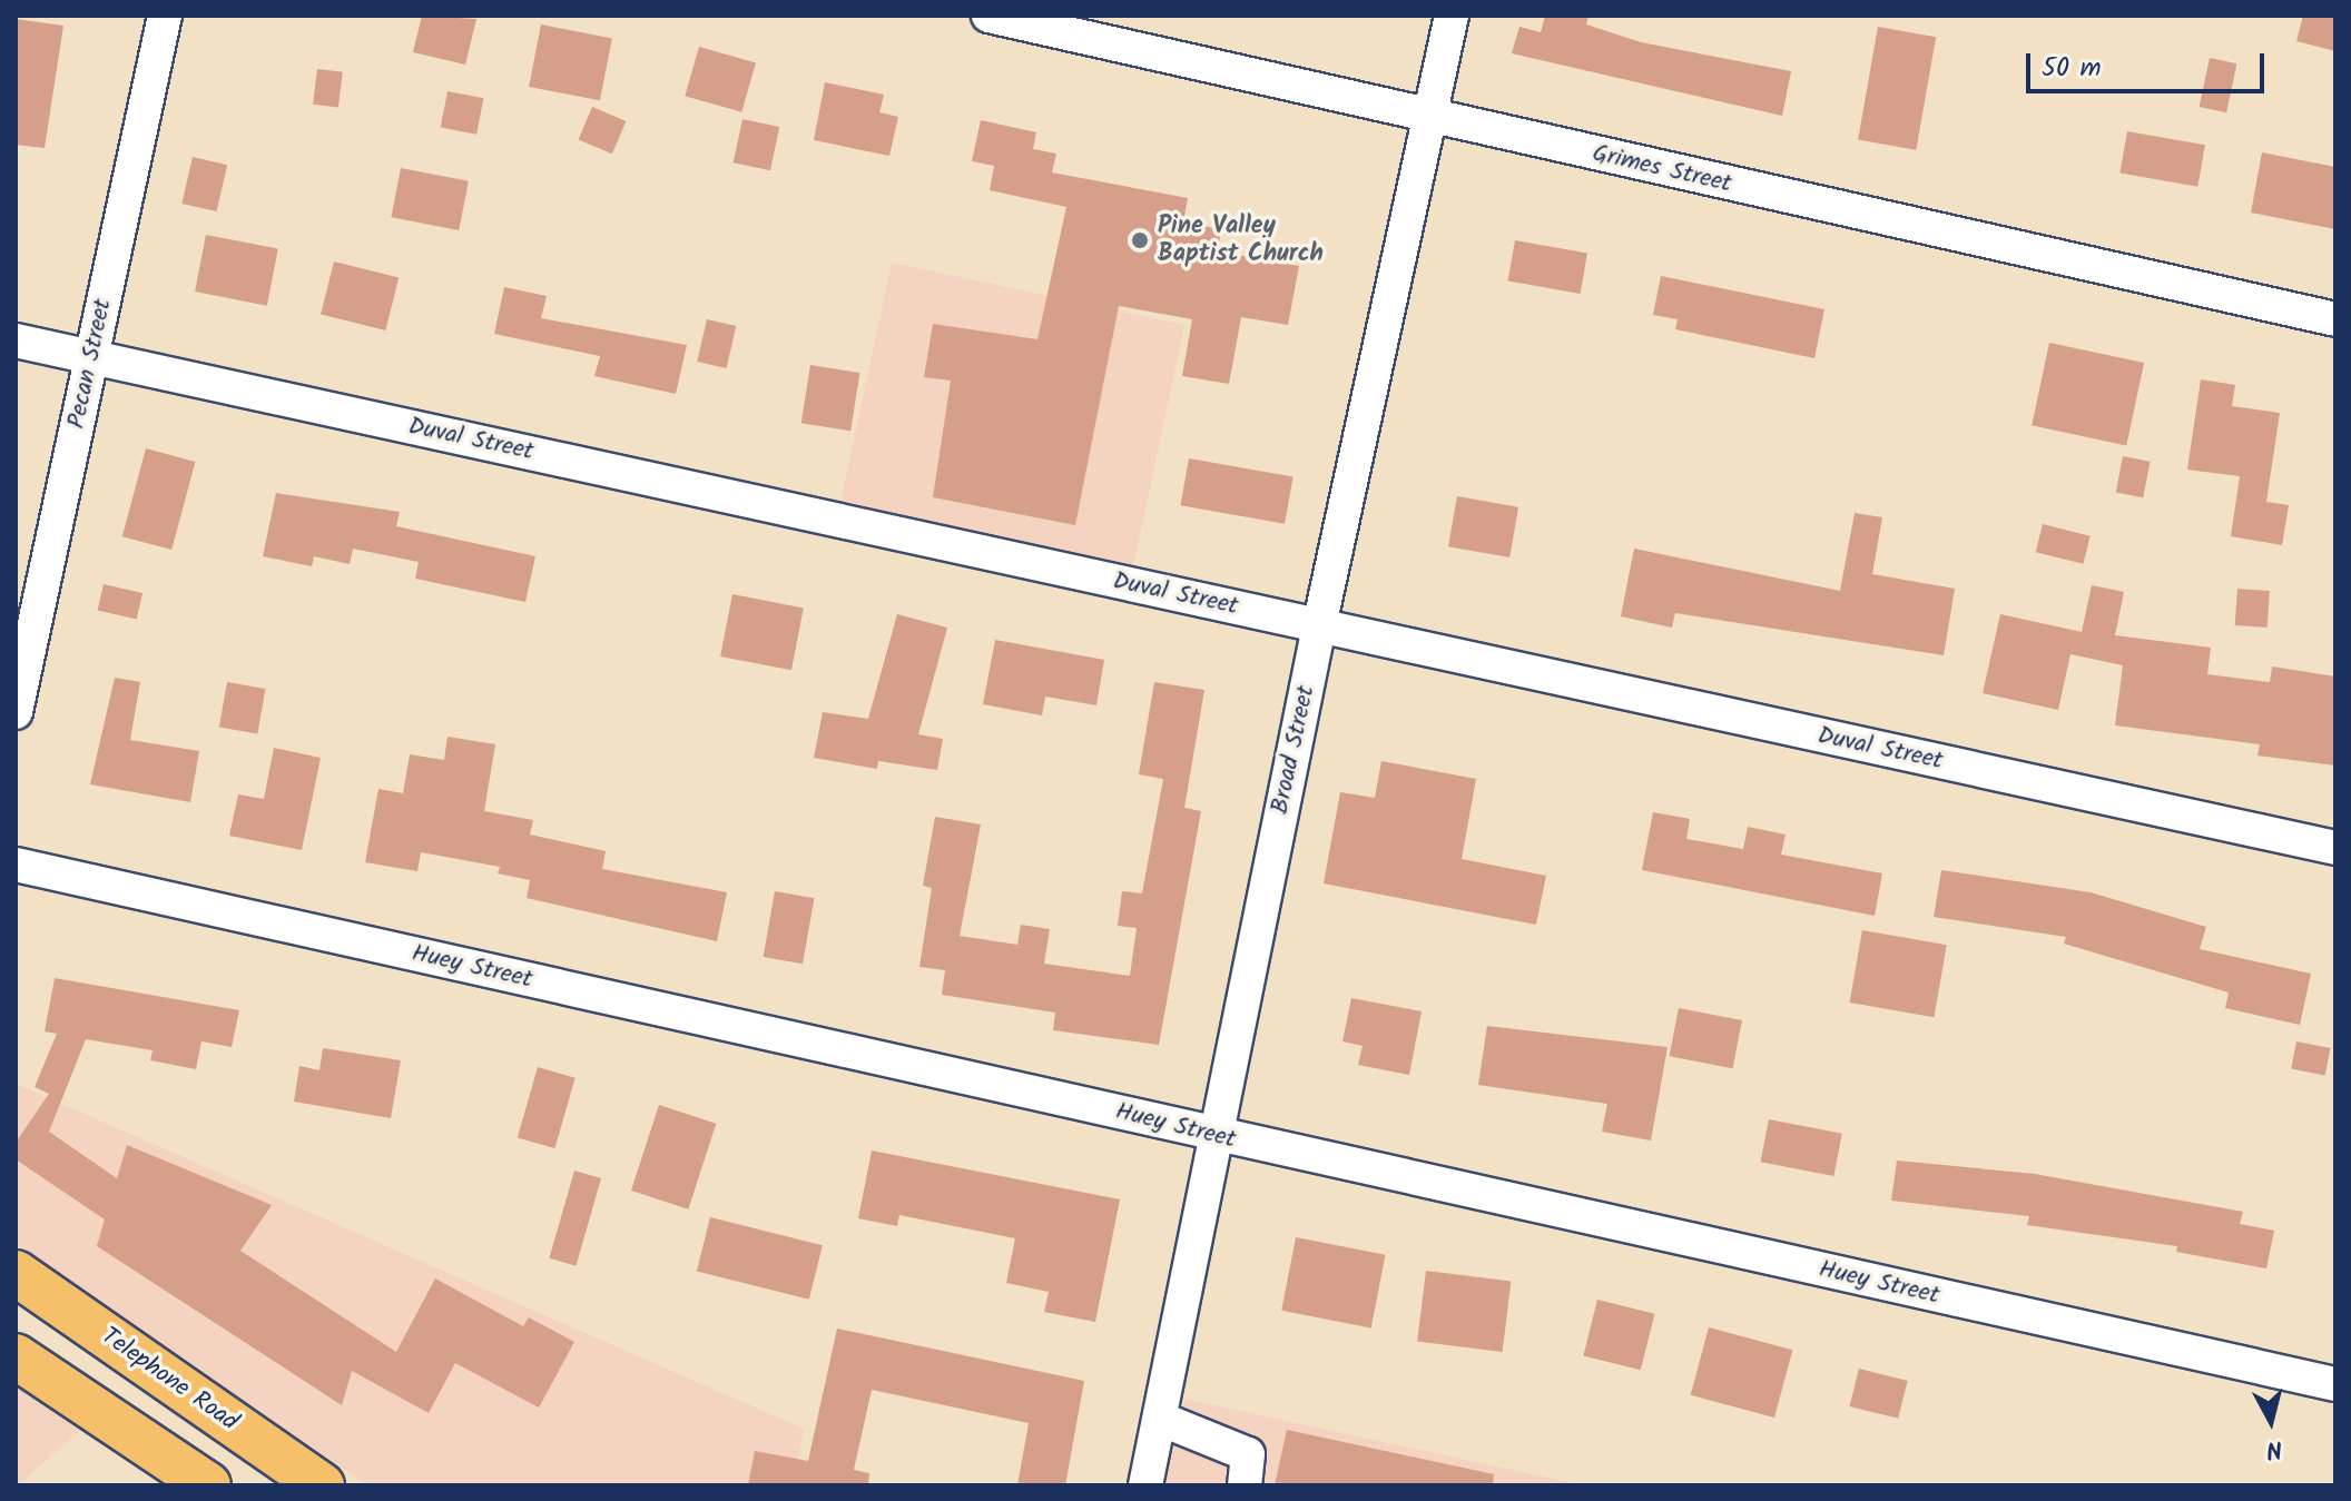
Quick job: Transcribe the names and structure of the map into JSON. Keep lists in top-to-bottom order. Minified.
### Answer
{"streets":{"main road":["Telephone Road"],"street":["Grimes Street","Pecan Street","Duval Street","Broad Street","Huey Street"]},"crossings":[["Grimes Street","Broad Street"],["Pecan Street","Duval Street"],["Duval Street","Broad Street"],["Broad Street","Huey Street"]],"places":["Pine Valley Baptist Church"],"scale_bar":"50 m","north":"bottom"}
